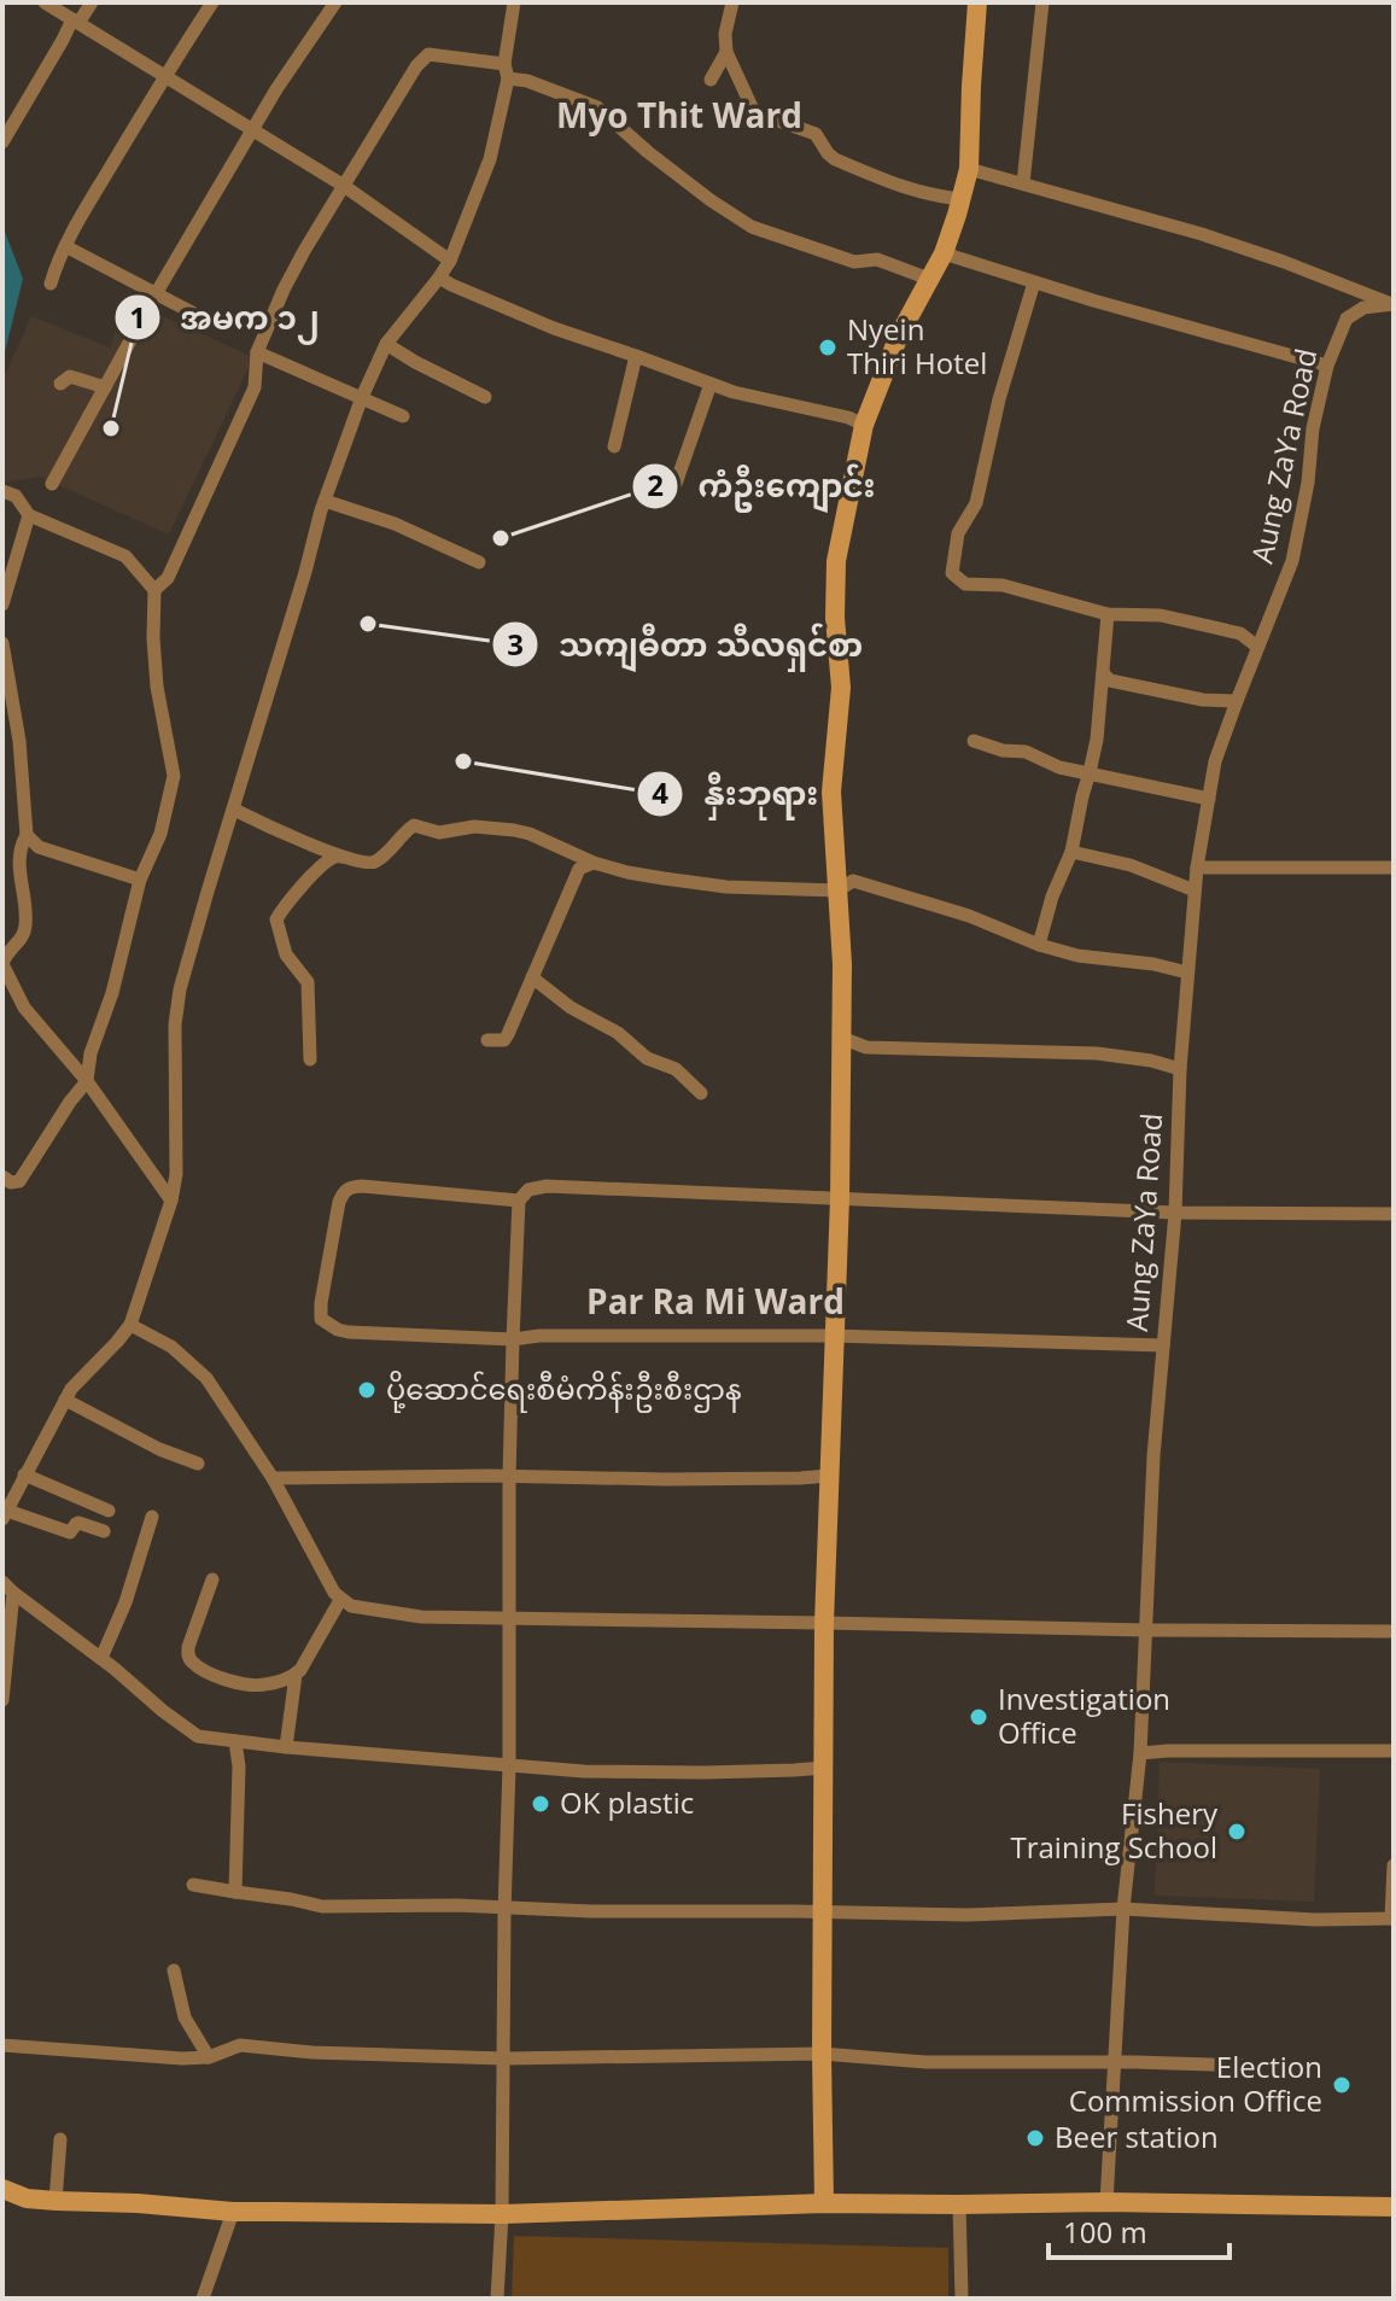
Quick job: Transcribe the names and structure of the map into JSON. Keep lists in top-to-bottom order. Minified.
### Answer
{"streets":{"street":["Aung ZaYa Road"]},"districts":["Myo Thit Ward","Par Ra Mi Ward"],"places":["Nyein Thiri Hotel","အမက ၁၂","ကံဦးကျောင်း","သကျဓီတာ သီလရှင်စာ","နှီးဘုရား","ပို့ဆောင်ရေးစီမံကိန်းဦးစီးဌာန","Investigation Office","OK plastic","Fishery Training School","Election Commission Office","Beer station"],"scale_bar":"100 m"}
